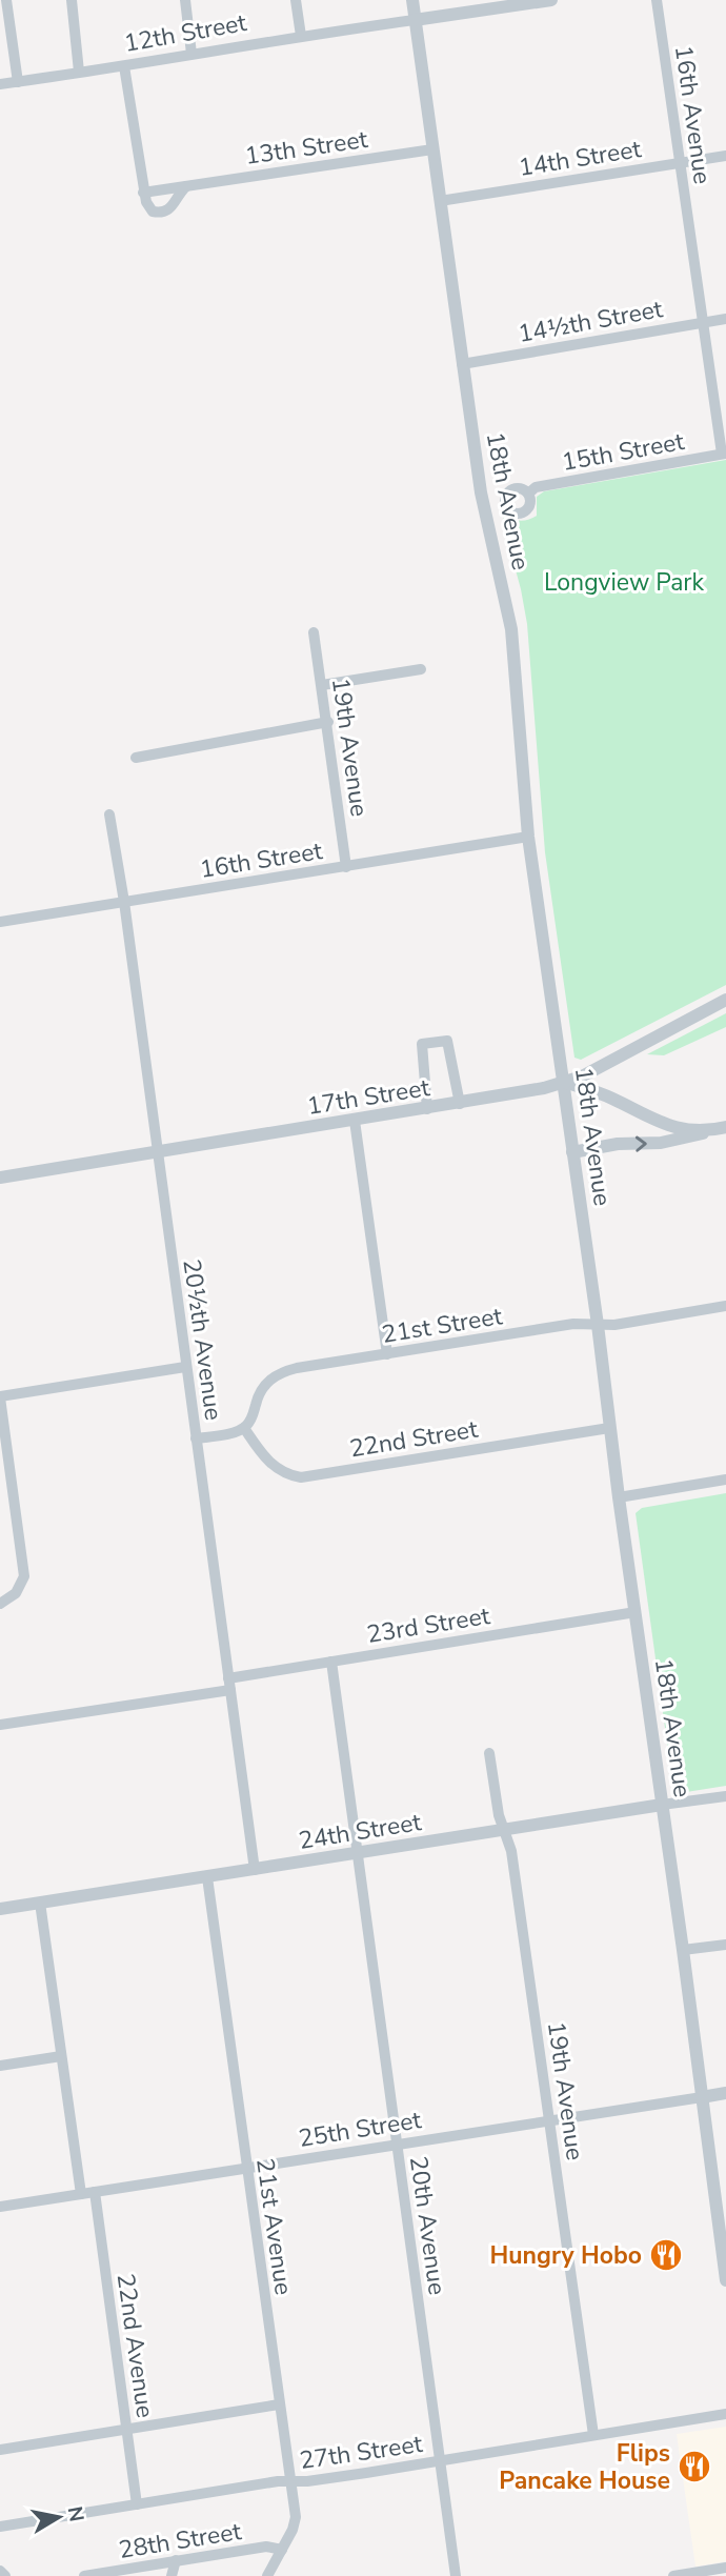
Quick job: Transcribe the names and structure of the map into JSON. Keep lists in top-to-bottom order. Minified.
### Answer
{"streets":{"street":["12th Street","16th Avenue","13th Street","14th Street","14½th Street","15th Street","18th Avenue","19th Avenue","16th Street","17th Street","21st Street","20½th Avenue","22nd Street","23rd Street","24th Street","25th Street","20th Avenue","21st Avenue","22nd Avenue","27th Street","28th Street"]},"crossings":[["12th Street","18th Avenue"],["16th Avenue","14th Street"],["16th Avenue","14½th Street"],["16th Avenue","15th Street"],["13th Street","18th Avenue"],["14th Street","18th Avenue"],["14½th Street","18th Avenue"],["18th Avenue","16th Street"],["18th Avenue","17th Street"],["18th Avenue","21st Street"],["18th Avenue","22nd Street"],["18th Avenue","23rd Street"],["18th Avenue","24th Street"],["18th Avenue","25th Street"],["19th Avenue","16th Street"],["19th Avenue","24th Street"],["19th Avenue","25th Street"],["19th Avenue","27th Street"],["16th Street","20½th Avenue"],["17th Street","20½th Avenue"],["21st Street","22nd Street"],["20½th Avenue","23rd Street"],["20½th Avenue","24th Street"],["23rd Street","20th Avenue"],["24th Street","20th Avenue"],["24th Street","21st Avenue"],["25th Street","20th Avenue"],["25th Street","21st Avenue"],["25th Street","22nd Avenue"],["20th Avenue","27th Street"],["21st Avenue","27th Street"],["21st Avenue","28th Street"],["22nd Avenue","27th Street"]],"parks":["Longview Park"],"places":{"restaurant":["Hungry Hobo","Flips Pancake House"]},"north":"right"}
